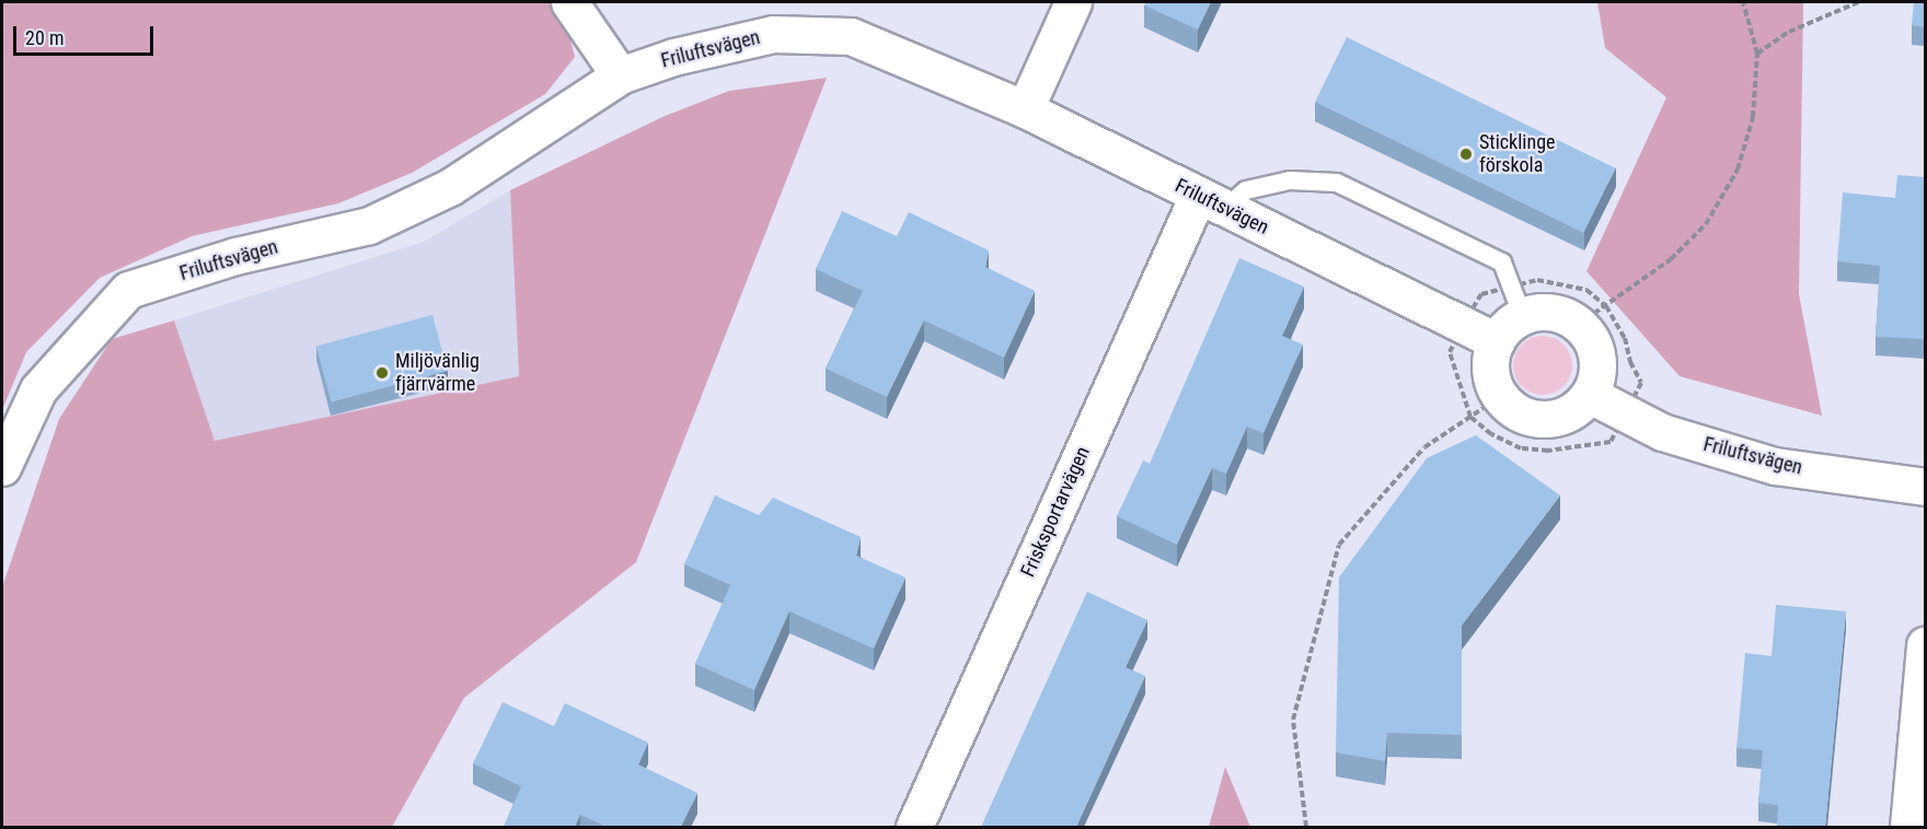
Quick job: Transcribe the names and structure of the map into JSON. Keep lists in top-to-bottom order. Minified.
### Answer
{"streets":{"street":["Friluftsvägen","Frisksportarvägen"]},"crossings":[["Friluftsvägen","Frisksportarvägen"]],"places":["Sticklinge förskola","Miljövänlig fjärrvärme"],"scale_bar":"20 m"}
